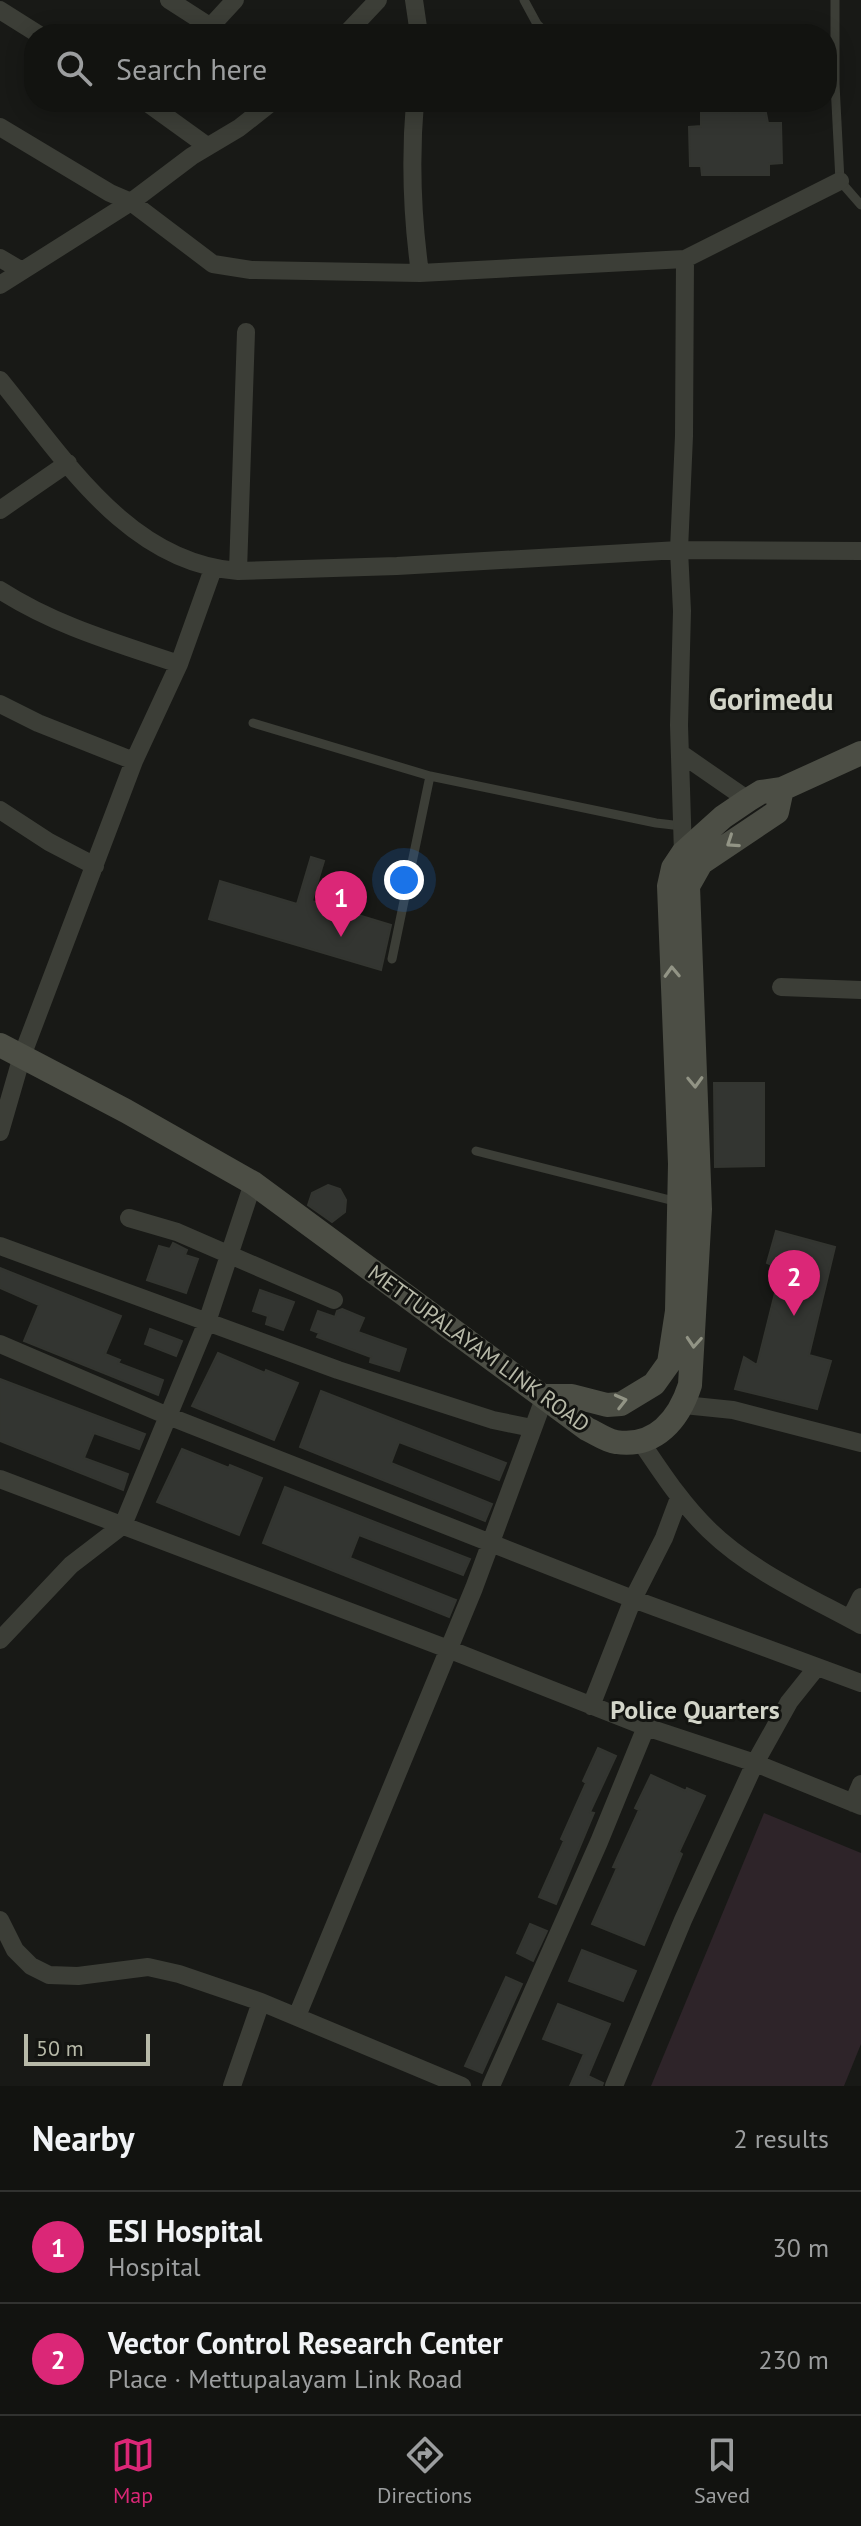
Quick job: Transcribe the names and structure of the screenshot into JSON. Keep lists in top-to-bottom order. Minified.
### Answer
{"streets":{"street":["METTUPALAYAM LINK ROAD"]},"districts":["Gorimedu","Police Quarters"],"scale_bar":"50 m","page":{"search":"Search here","pins":["1","2"],"scale":"50 m","heading":["Nearby","2 results"],"list":[{"mark":"1","name":"ESI Hospital","note":"Hospital","value":"30 m"},{"mark":"2","name":"Vector Control Research Center","note":"Place · Mettupalayam Link Road","value":"230 m"}],"nav":["Map","Directions","Saved"]}}
